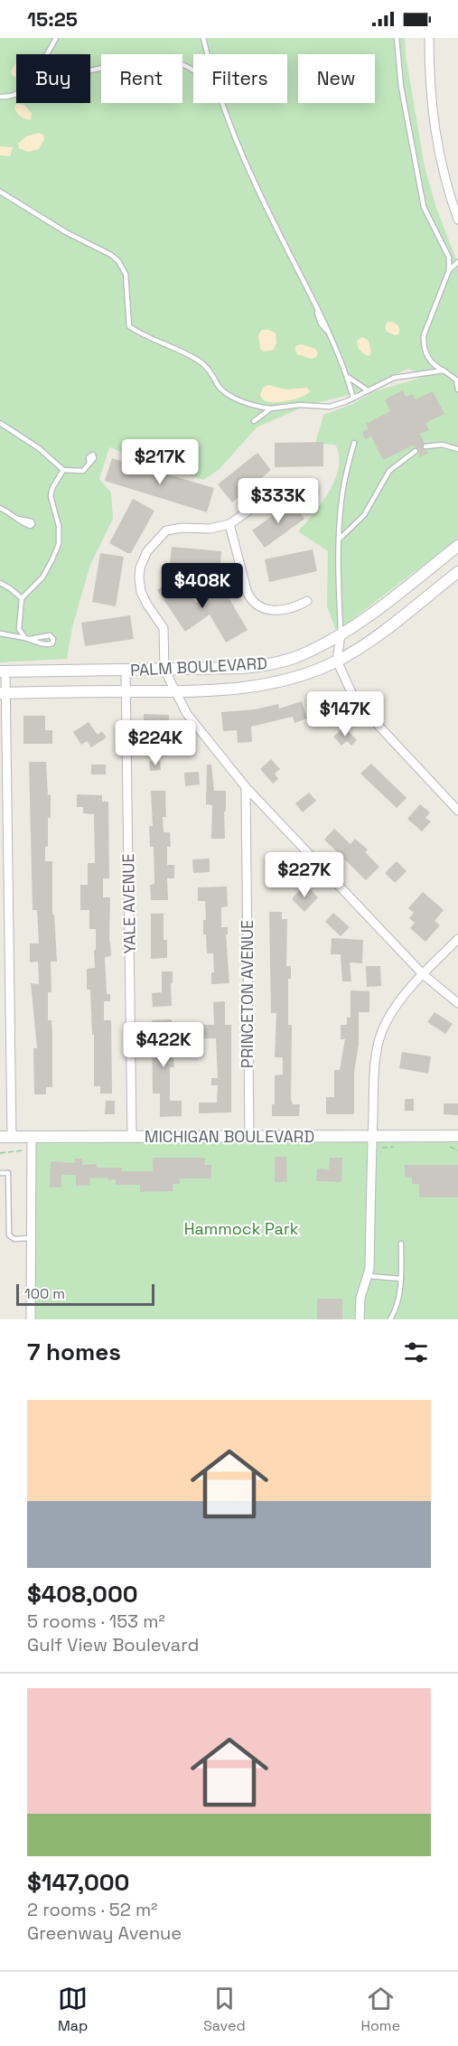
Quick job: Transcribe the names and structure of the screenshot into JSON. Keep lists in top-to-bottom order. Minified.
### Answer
{"streets":{"street":["PALM BOULEVARD","YALE AVENUE","PRINCETON AVENUE","MICHIGAN BOULEVARD"]},"crossings":[["PALM BOULEVARD","YALE AVENUE"],["YALE AVENUE","MICHIGAN BOULEVARD"],["PRINCETON AVENUE","MICHIGAN BOULEVARD"]],"parks":["Hammock Park"],"scale_bar":"100 m","page":{"status":"15:25","chip":["Buy","Rent","Filters","New"],"price":["$217K","$333K","$408K","$147K","$224K","$227K","$422K"],"scale":"100 m","heading":"7 homes","list":[{"name":"$408,000","note":"5 rooms · 153 m² · Gulf View Boulevard"},{"name":"$147,000","note":"2 rooms · 52 m² · Greenway Avenue"}],"tabs":["Map","Saved","Home"]}}
